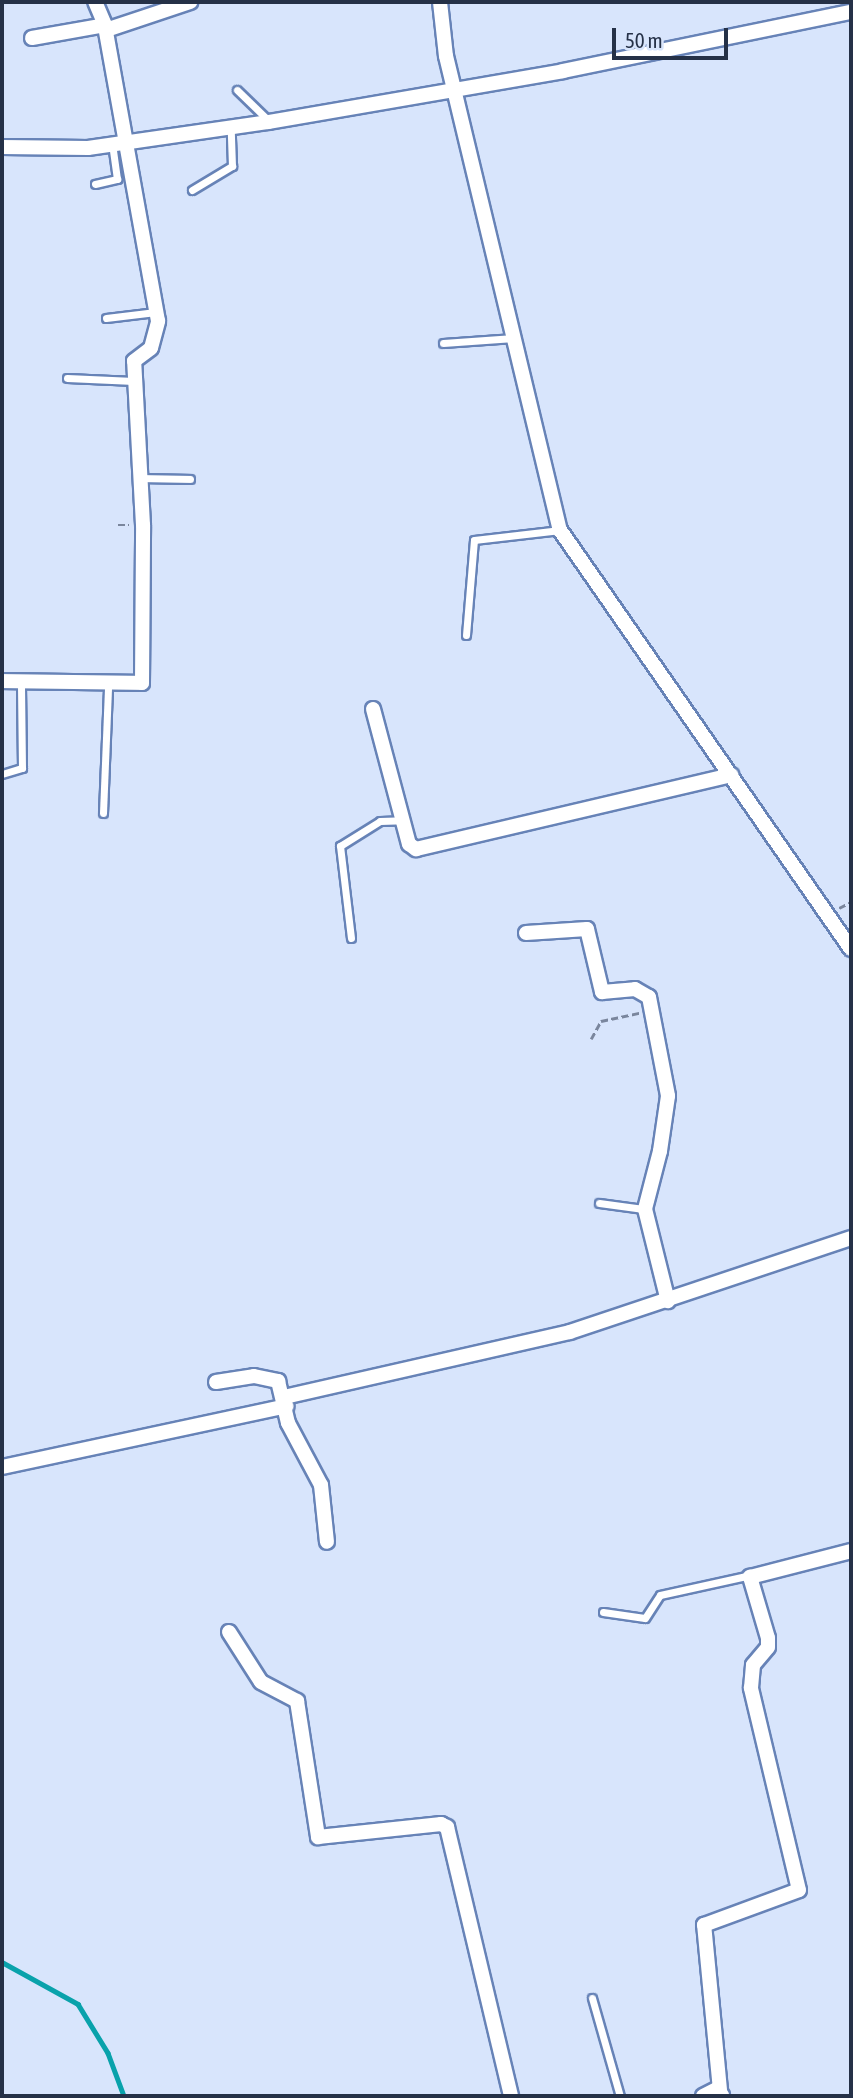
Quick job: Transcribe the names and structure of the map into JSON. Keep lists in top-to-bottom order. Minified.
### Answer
{"scale_bar":"50 m"}
